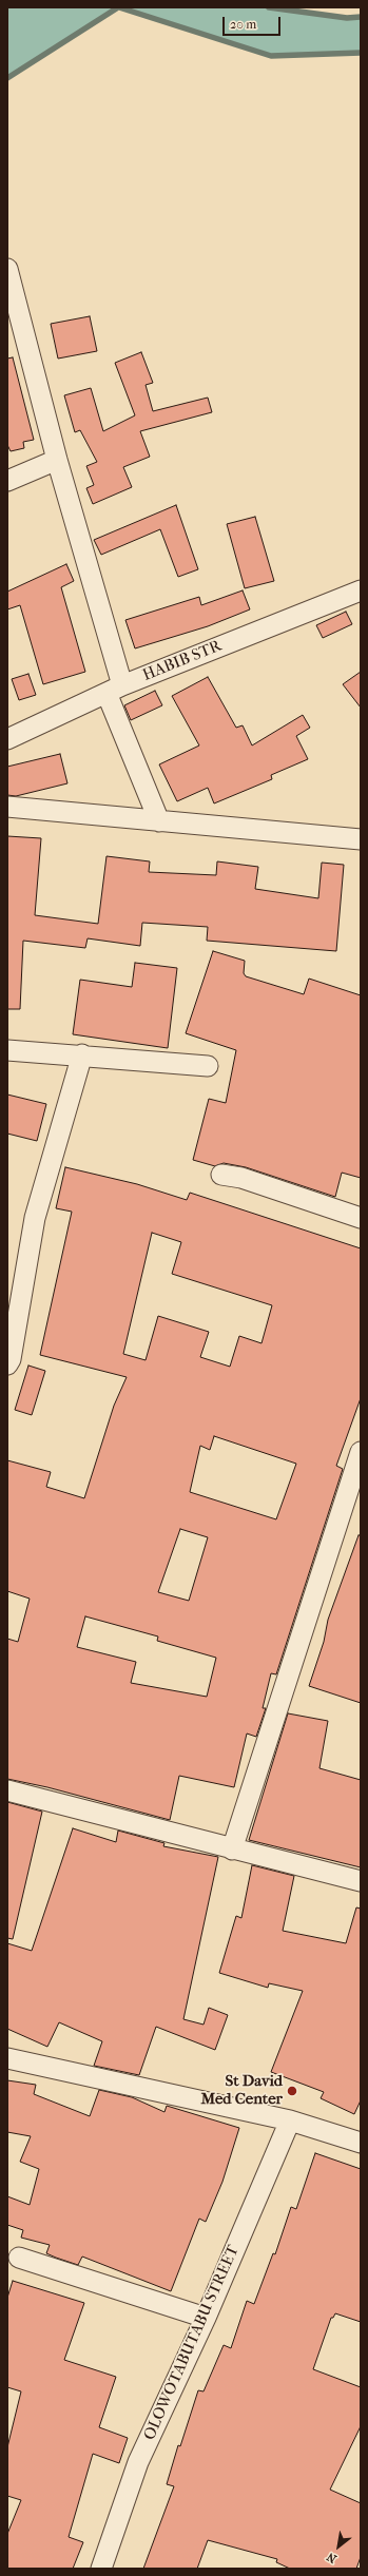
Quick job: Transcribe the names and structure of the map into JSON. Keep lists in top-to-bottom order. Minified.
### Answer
{"streets":{"street":["HABIB STR","OLOWOTABUTABU STREET"]},"places":["St David Med Center"],"scale_bar":"20 m","north":"bottom left"}
